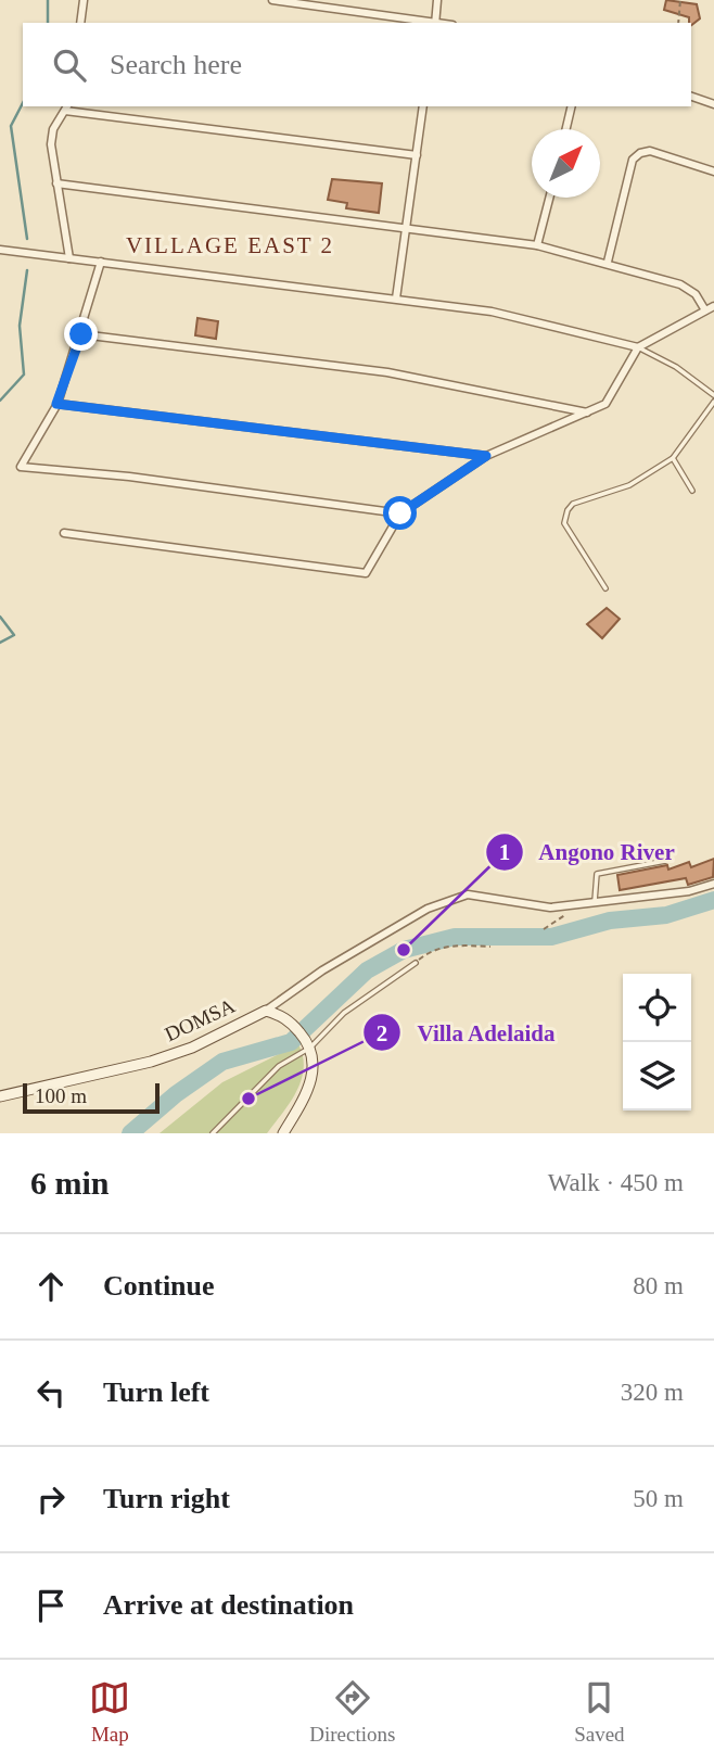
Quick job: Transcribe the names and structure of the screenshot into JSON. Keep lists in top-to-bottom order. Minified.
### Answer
{"streets":{"main road":["DOMSA"]},"districts":["VILLAGE EAST 2"],"places":["Angono River","Villa Adelaida"],"scale_bar":"100 m","north":"top right","page":{"search":"Search here","scale":"100 m","heading":["6 min","Walk · 450 m"],"list":[["Continue","80 m"],["Turn left","320 m"],["Turn right","50 m"],"Arrive at destination"],"nav":["Map","Directions","Saved"]}}
